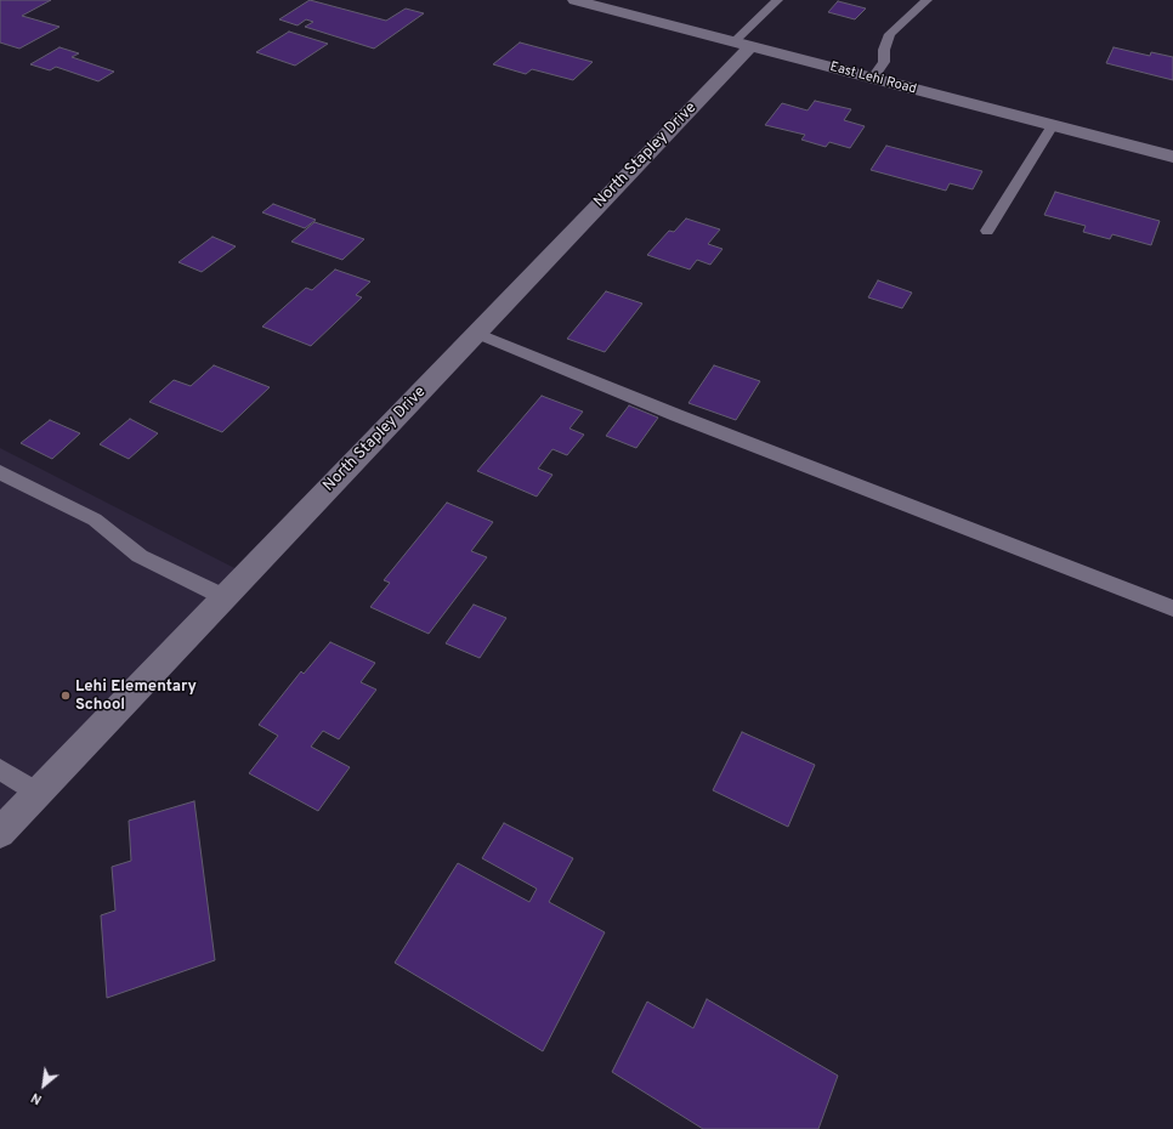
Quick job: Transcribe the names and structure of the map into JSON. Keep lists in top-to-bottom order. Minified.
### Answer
{"streets":{"street":["East Lehi Road","North Stapley Drive"]},"crossings":[["East Lehi Road","North Stapley Drive"]],"places":["Lehi Elementary School"],"north":"bottom left"}
